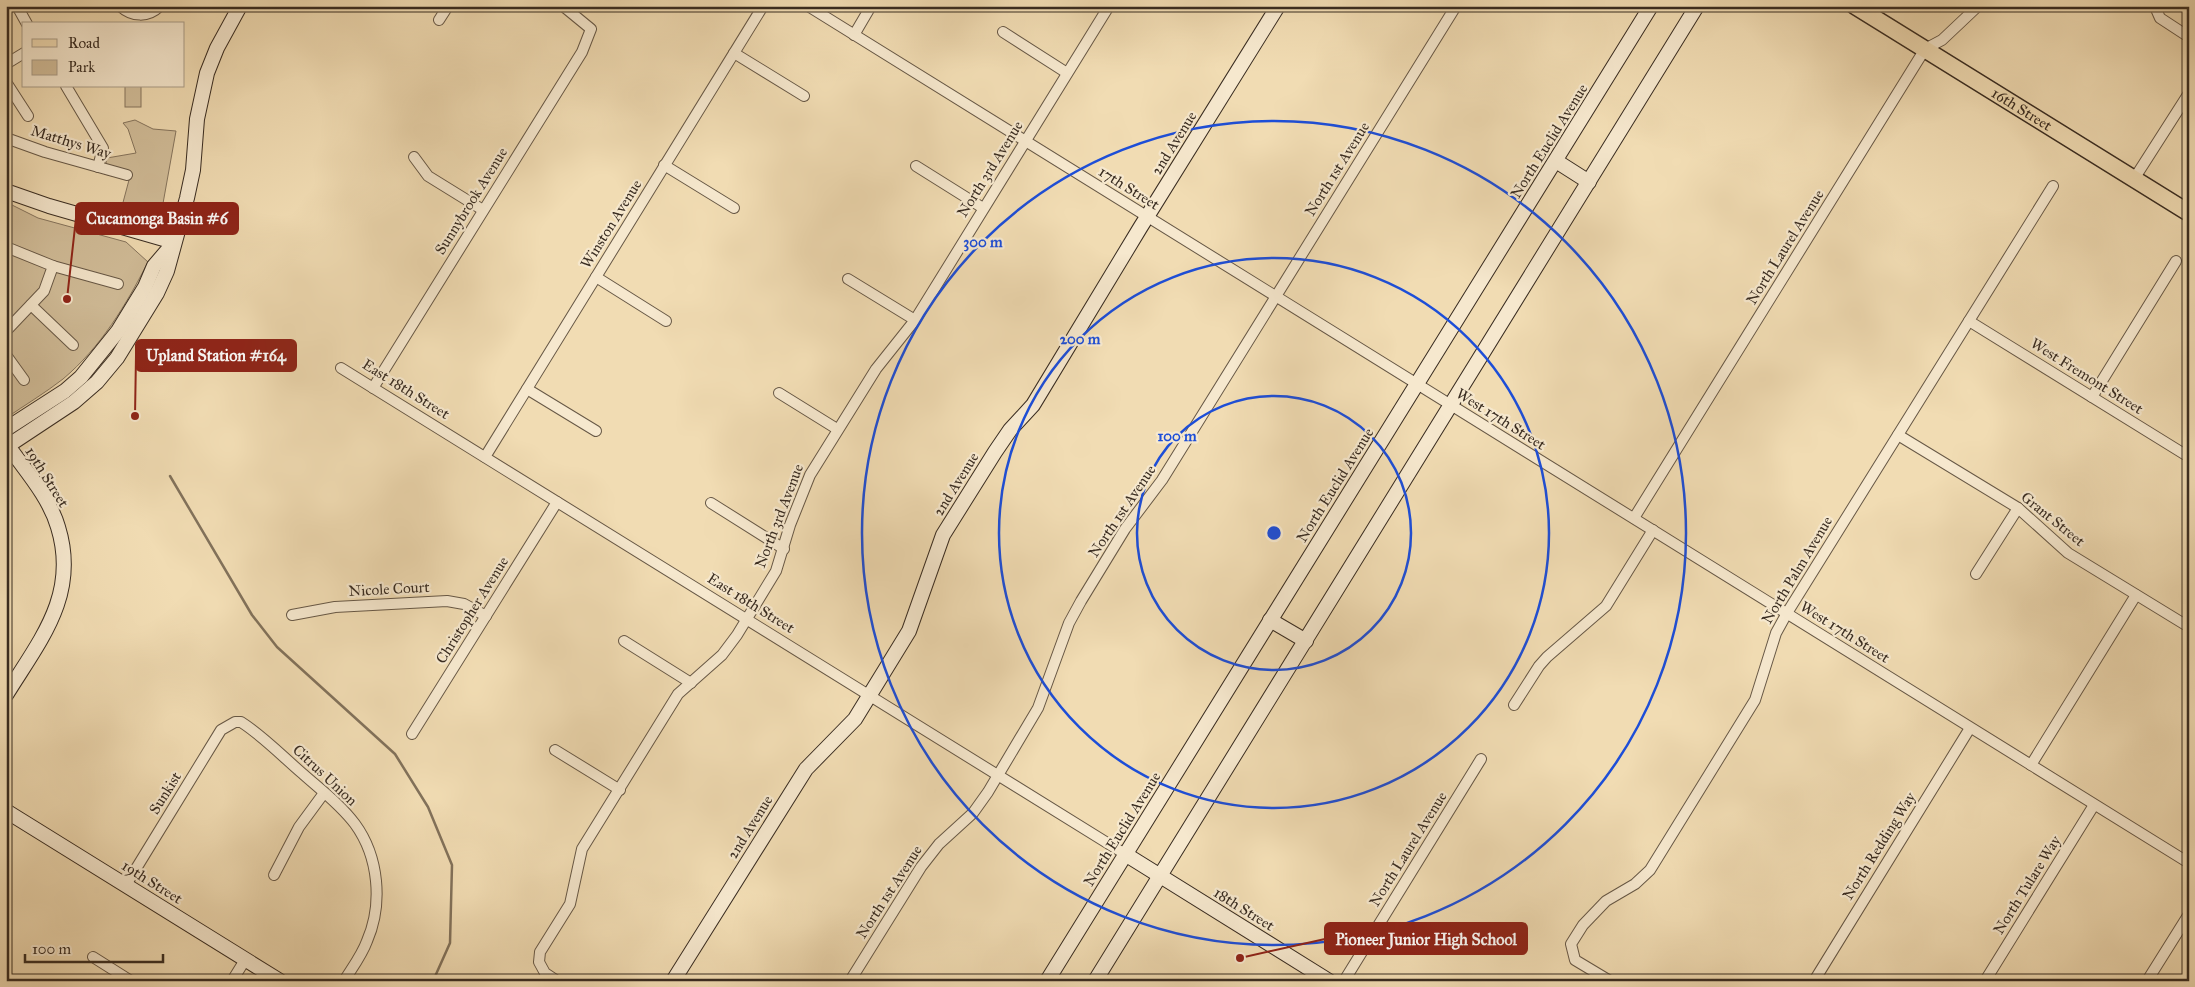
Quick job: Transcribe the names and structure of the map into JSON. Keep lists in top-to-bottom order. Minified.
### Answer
{"streets":{"main road":["16th Street","North Euclid Avenue","2nd Avenue","East 18th Street","19th Street","18th Street"],"street":["Matthys Way","North 3rd Avenue","North 1st Avenue","17th Street","Sunnybrook Avenue","Winston Avenue","North Laurel Avenue","West Fremont Street","West 17th Street","Grant Street","North Palm Avenue","Nicole Court","Christopher Avenue","Citrus Union","Sunkist","North Redding Way","North Tulare Way"]},"crossings":[["16th Street","North Laurel Avenue"],["North Euclid Avenue","17th Street"],["North Euclid Avenue","East 18th Street"],["2nd Avenue","17th Street"],["2nd Avenue","East 18th Street"],["North 3rd Avenue","17th Street"],["North 3rd Avenue","East 18th Street"],["North 1st Avenue","17th Street"],["North 1st Avenue","East 18th Street"],["17th Street","West 17th Street"],["Sunnybrook Avenue","East 18th Street"],["Winston Avenue","East 18th Street"],["North Laurel Avenue","West 17th Street"],["West Fremont Street","North Palm Avenue"],["East 18th Street","Christopher Avenue"],["East 18th Street","18th Street"],["West 17th Street","North Palm Avenue"],["West 17th Street","North Redding Way"],["West 17th Street","North Tulare Way"],["19th Street","Sunkist"],["Grant Street","North Palm Avenue"],["Nicole Court","Christopher Avenue"],["Citrus Union","Sunkist"]],"places":["Cucamonga Basin #6","Upland Station #164","Pioneer Junior High School"],"legend":["Road","Park"],"scale_bar":"100 m","rings":["300 m","200 m","100 m"]}
